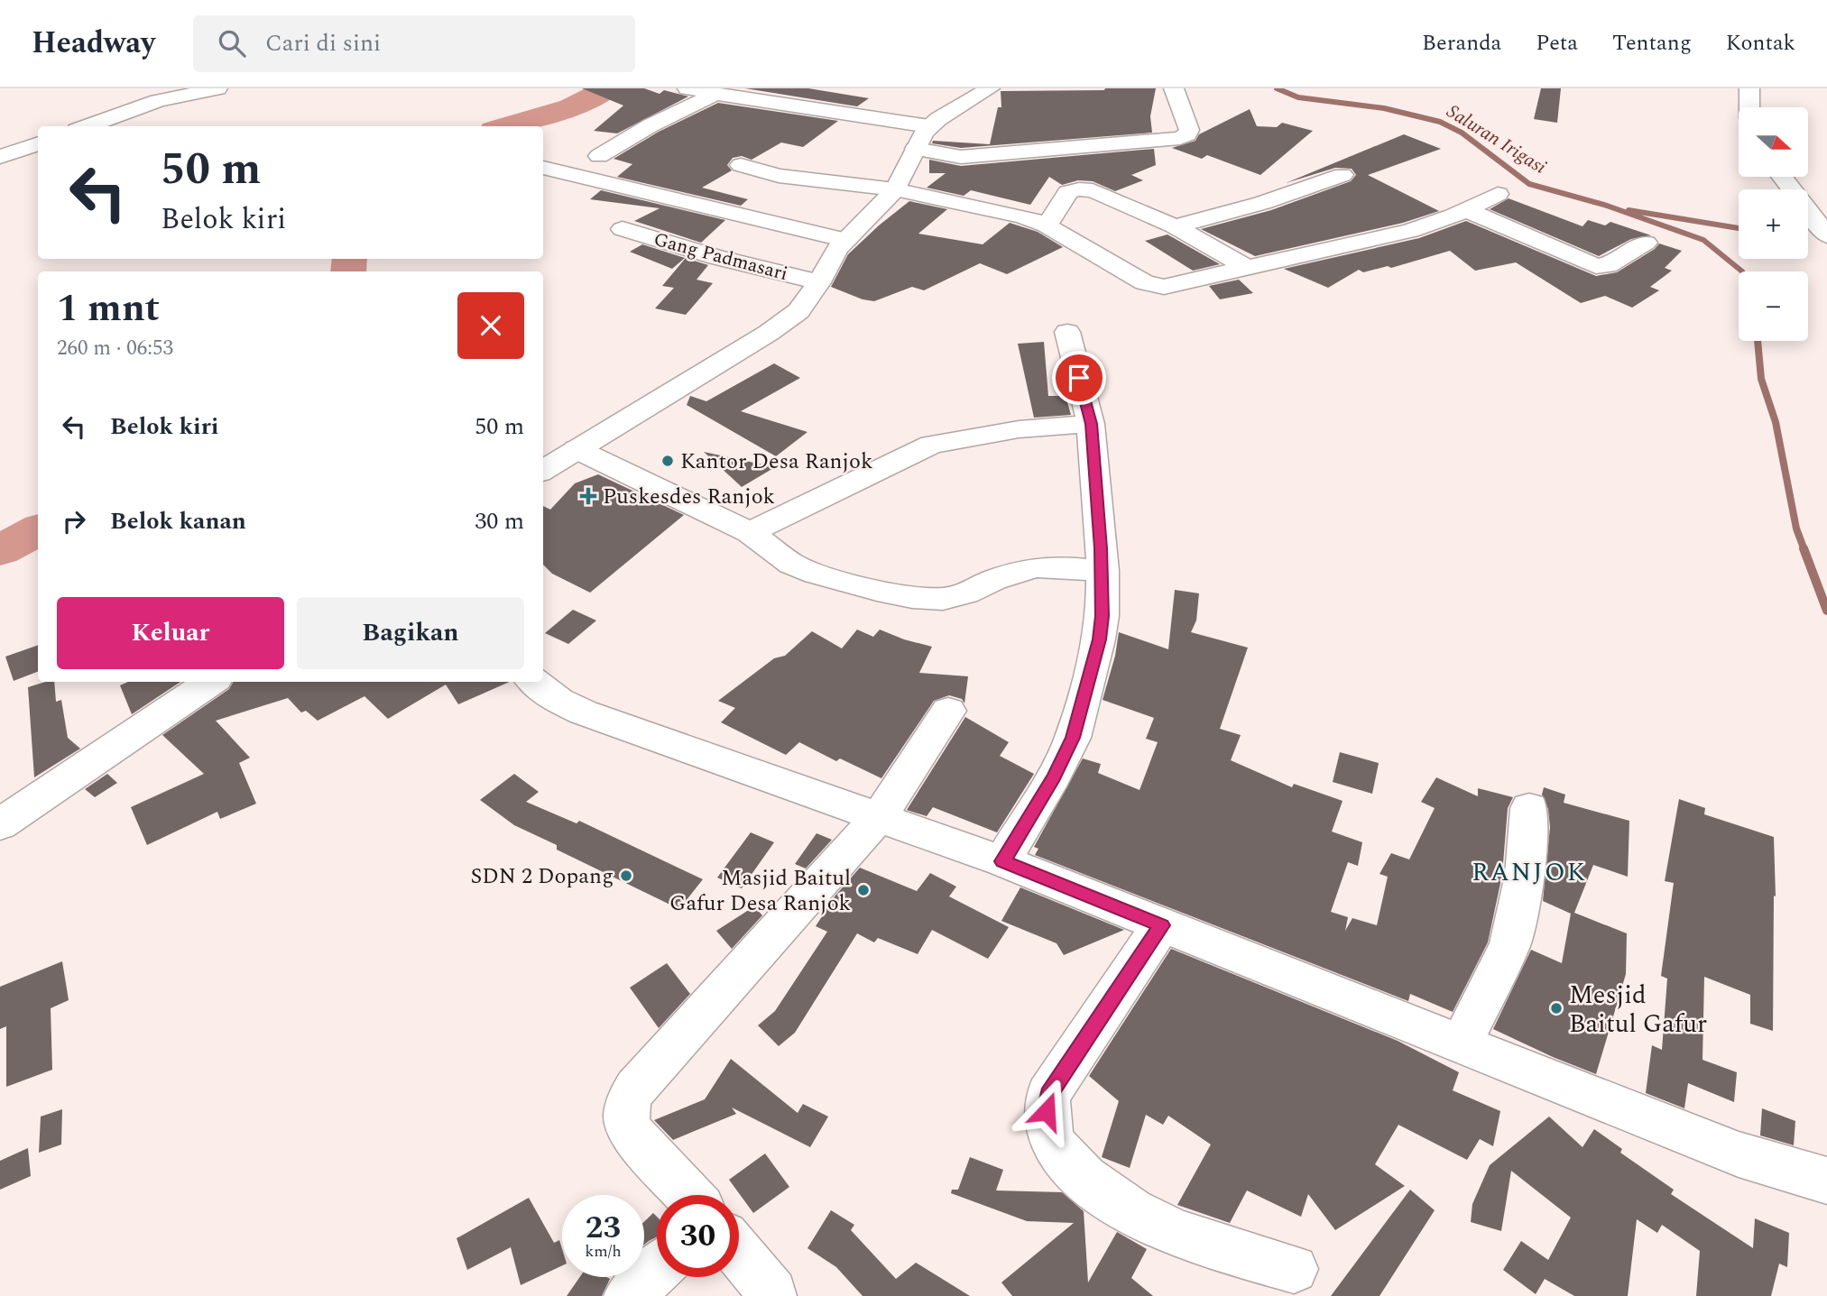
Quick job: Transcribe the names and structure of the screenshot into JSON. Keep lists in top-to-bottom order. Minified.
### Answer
{"streets":{"street":["Gang Padmasari"]},"districts":["RANJOK"],"water":["Saluran Irigasi"],"places":{"other":["Kantor Desa Ranjok","SDN 2 Dopang","Masjid Baitul Gafur Desa Ranjok","Mesjid Baitul Gafur"],"health":["Puskesdes Ranjok"]},"north":"right","page":{"header":"Headway","search":"Cari di sini","nav":["Beranda","Peta","Tentang","Kontak"],"map_buttons":["+","−"],"turn":["50 m","Belok kiri"],"heading":["1 mnt","260 m · 06:53"],"list":[{"name":"Belok kiri","value":"50 m"},{"name":"Belok kanan","value":"30 m"}],"buttons":["Keluar","Bagikan"],"speed":"23 km/h","limit":"30"}}
